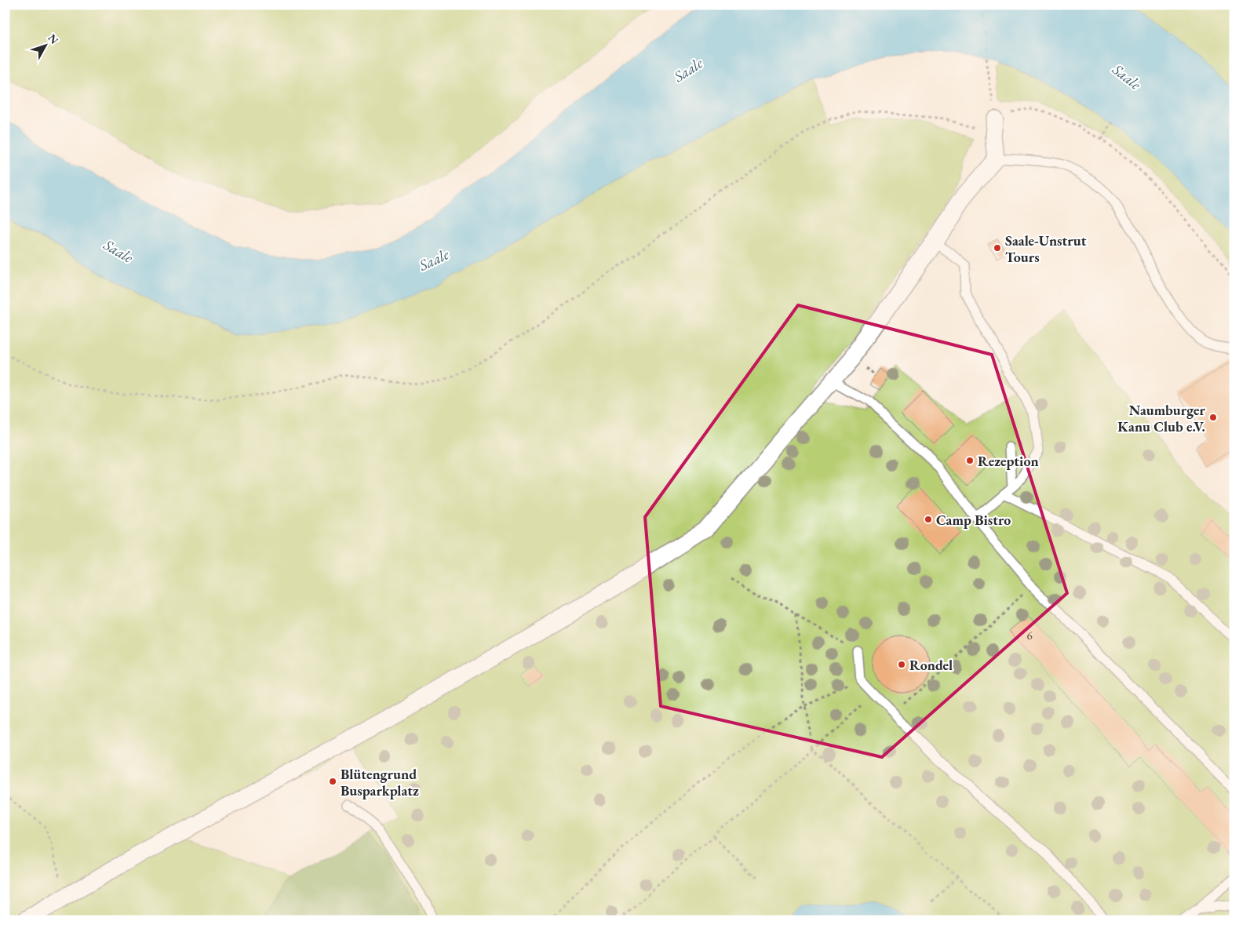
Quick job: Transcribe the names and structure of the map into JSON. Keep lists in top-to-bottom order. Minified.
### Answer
{"water":["Saale"],"places":["Saale-Unstrut Tours","Naumburger Kanu Club e.V.","Rezeption","Camp Bistro","Rondel","Blütengrund Busparkplatz"],"house_numbers":["6"],"north":"top right"}
